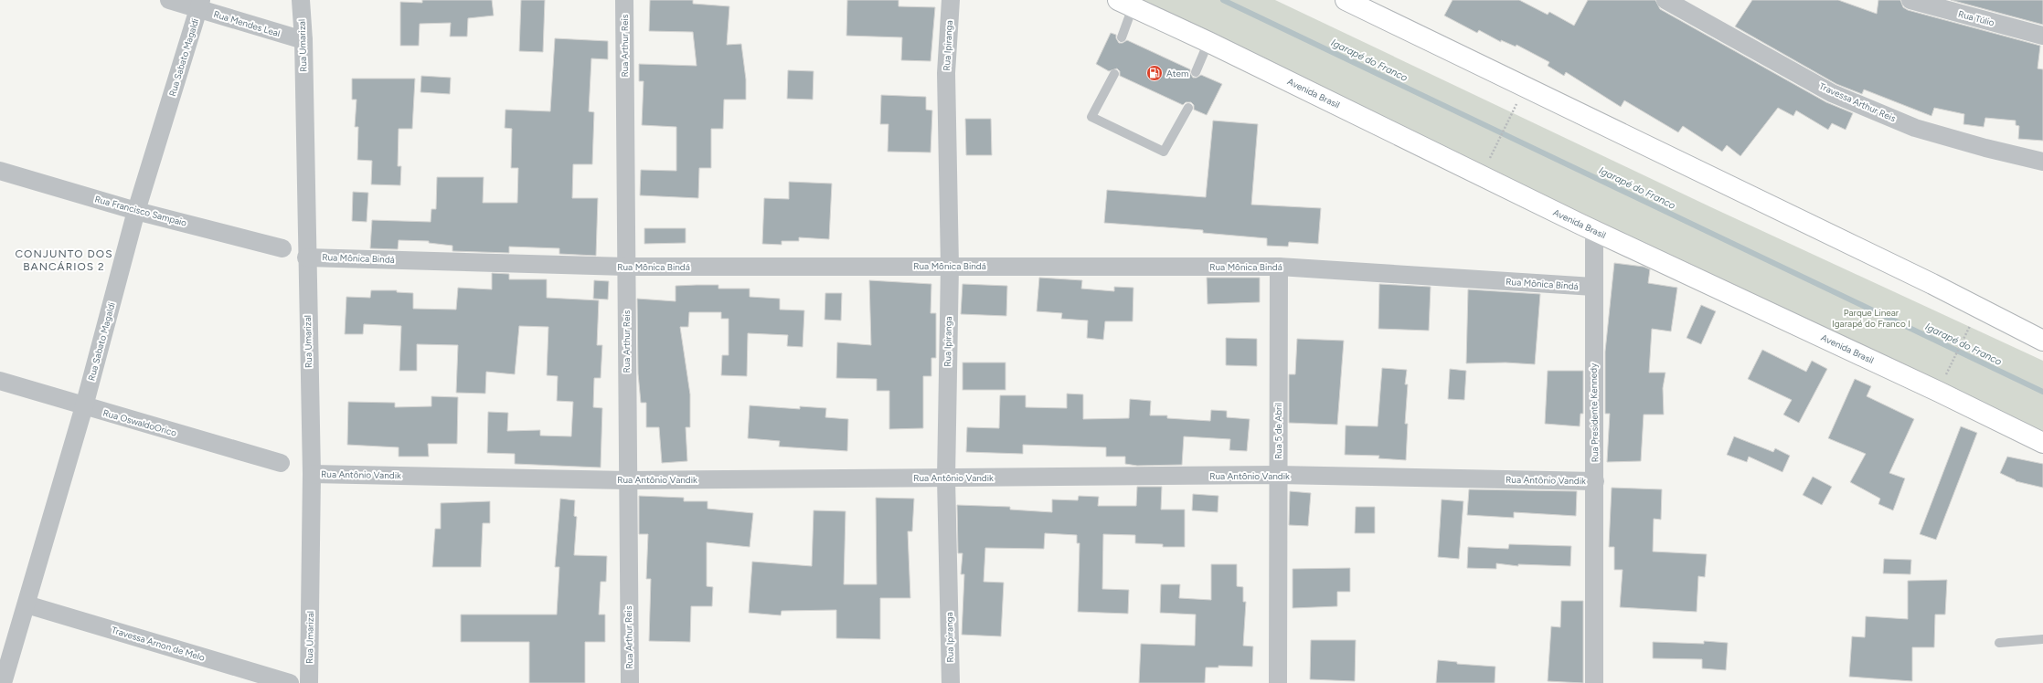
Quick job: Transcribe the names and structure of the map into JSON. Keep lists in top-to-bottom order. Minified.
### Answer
{"streets":{"highway":["Avenida Brasil"],"street":["Rua Túlio","Rua Mendes Leal","Rua Umarizal","Rua Arthur Reis","Rua Ipiranga","Rua Sabato Magaldi","Travessa Arthur Reis","Rua Francisco Sampaio","Rua Mônica Bindá","Rua Presidente Kennedy","Rua OswaldoOrico","Rua 5 de Abril","Rua Antônio Vandik","Travessa Arnon de Melo"]},"crossings":[["Rua Mendes Leal","Rua Umarizal"],["Rua Mendes Leal","Rua Sabato Magaldi"],["Rua Umarizal","Rua Mônica Bindá"],["Rua Umarizal","Rua Antônio Vandik"],["Rua Arthur Reis","Rua Mônica Bindá"],["Rua Arthur Reis","Rua Antônio Vandik"],["Rua Ipiranga","Rua Mônica Bindá"],["Rua Ipiranga","Rua Antônio Vandik"],["Rua Sabato Magaldi","Rua Francisco Sampaio"],["Rua Sabato Magaldi","Rua OswaldoOrico"],["Rua Sabato Magaldi","Travessa Arnon de Melo"],["Avenida Brasil","Rua Presidente Kennedy"],["Rua Mônica Bindá","Rua Presidente Kennedy"],["Rua Mônica Bindá","Rua 5 de Abril"],["Rua Presidente Kennedy","Rua Antônio Vandik"],["Rua 5 de Abril","Rua Antônio Vandik"]],"districts":["CONJUNTO DOS BANCÁRIOS 2"],"water":["Igarapé do Franco"],"parks":["Parque Linear Igarapé do Franco I"],"places":{"fuel station":["Atem"]}}
